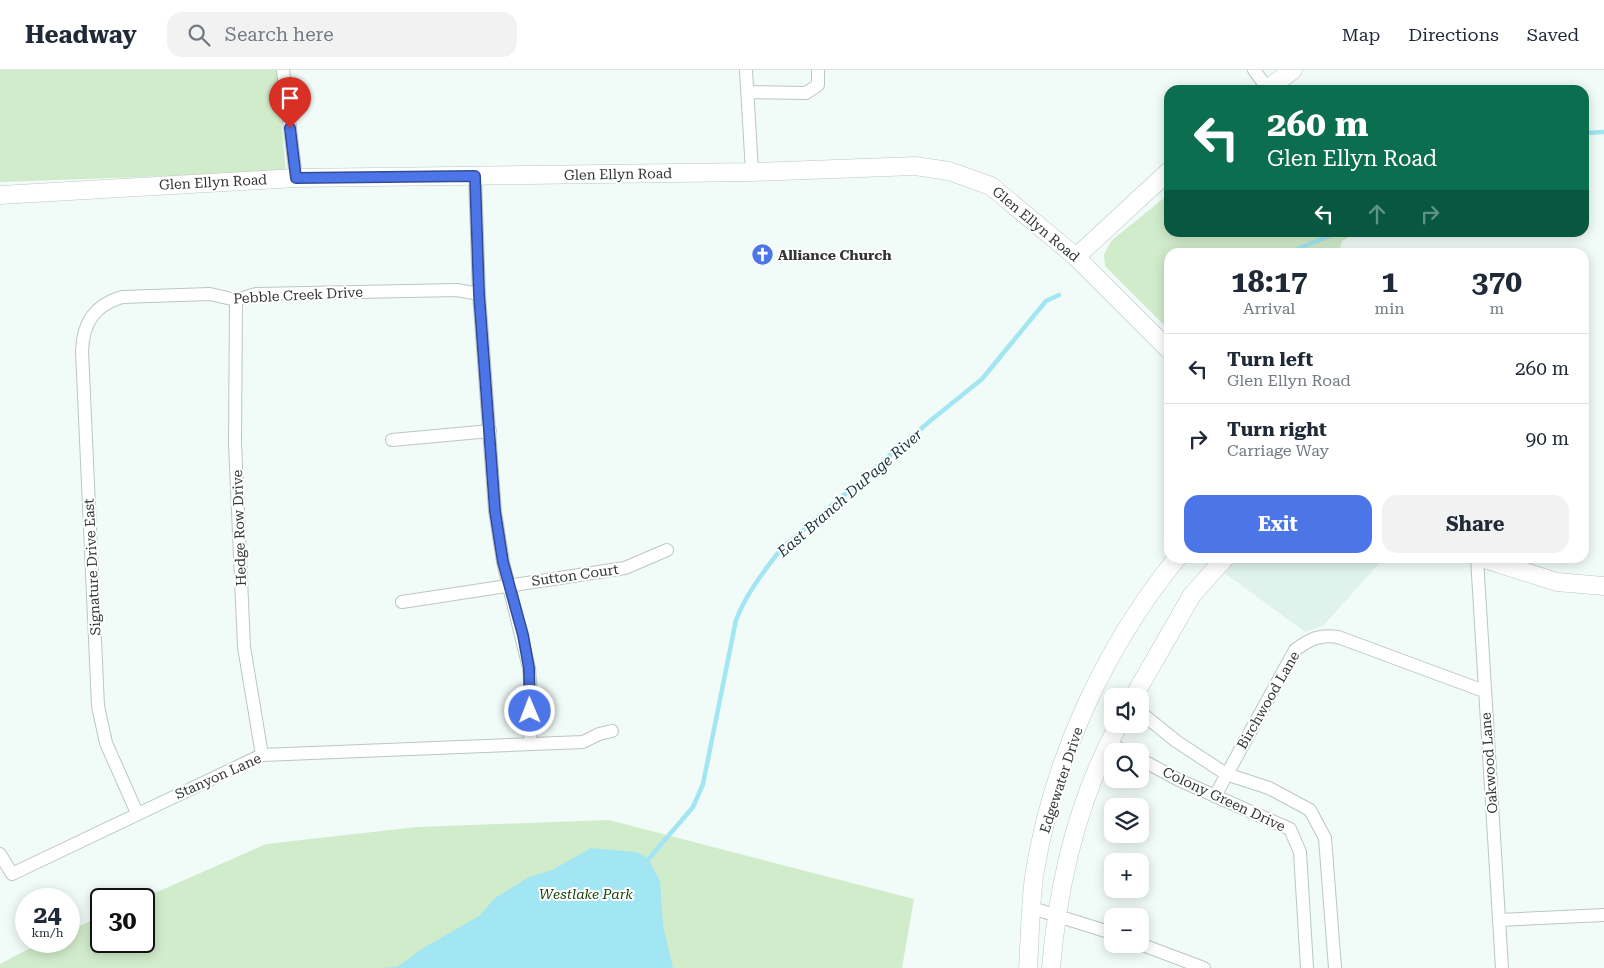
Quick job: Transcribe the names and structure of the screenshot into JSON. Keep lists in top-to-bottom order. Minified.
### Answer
{"streets":{"street":["Glen Ellyn Road","Pebble Creek Drive","Hedge Row Drive","Signature Drive East","Sutton Court","Birchwood Lane","Oakwood Lane","Stanyon Lane","Edgewater Drive","Colony Green Drive"]},"crossings":[["Pebble Creek Drive","Hedge Row Drive"],["Pebble Creek Drive","Signature Drive East"],["Hedge Row Drive","Stanyon Lane"],["Signature Drive East","Stanyon Lane"],["Birchwood Lane","Oakwood Lane"],["Birchwood Lane","Colony Green Drive"]],"water":["East Branch DuPage River"],"parks":["Westlake Park"],"places":{"church":["Alliance Church"]},"page":{"header":"Headway","search":"Search here","nav":["Map","Directions","Saved"],"turn":["260 m","Glen Ellyn Road"],"eta":["18:17","Arrival","1","min","370","m"],"list":[{"name":"Turn left","note":"Glen Ellyn Road","value":"260 m"},{"name":"Turn right","note":"Carriage Way","value":"90 m"}],"buttons":["Exit","Share"],"map_buttons":["+","−"],"speed":"24 km/h","limit":"30"}}
